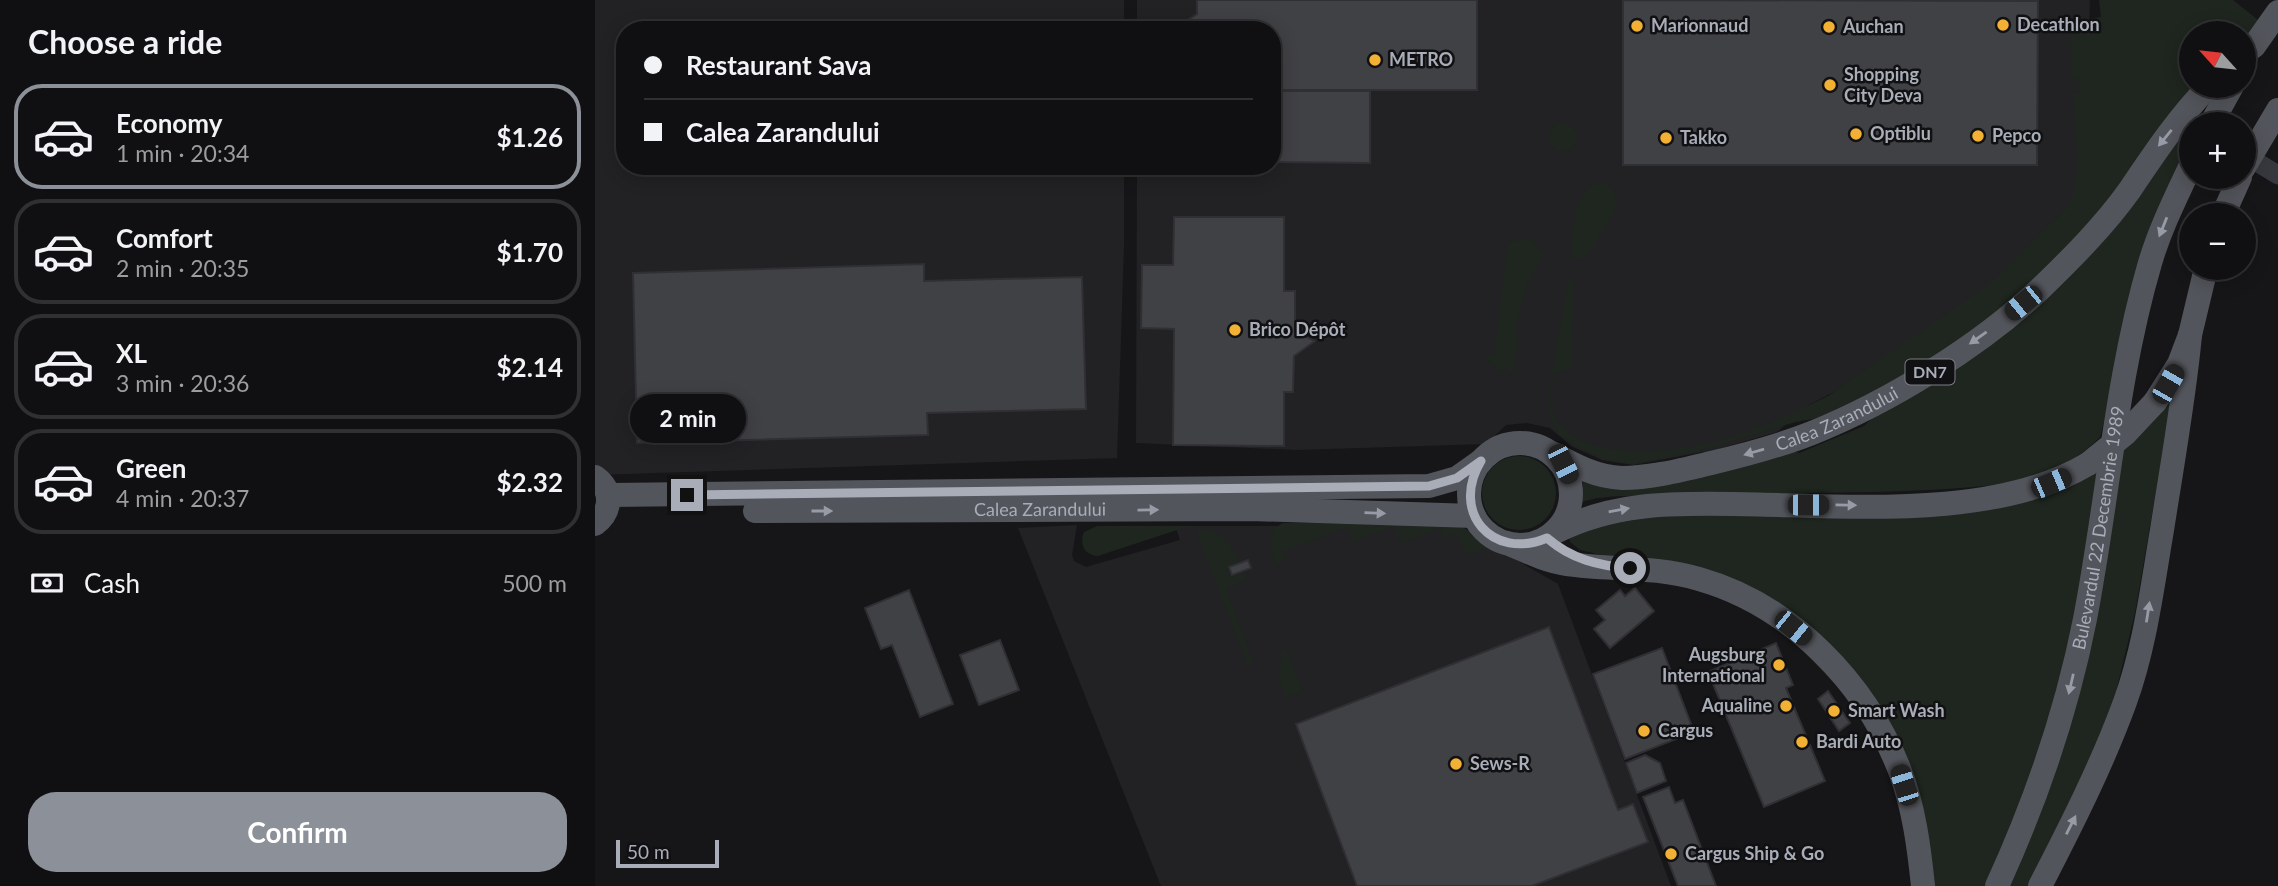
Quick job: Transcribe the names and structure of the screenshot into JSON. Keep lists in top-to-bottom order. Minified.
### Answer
{"streets":{"main road":["DN7","Calea Zarandului","Bulevardul 22 Decembrie 1989"]},"places":["Decathlon","Marionnaud","Auchan","METRO","Shopping City Deva","Optiblu","Pepco","Takko","Brico Dépôt","Augsburg International","Aqualine","Smart Wash","Cargus","Bardi Auto","Sews-R","Cargus Ship & Go"],"scale_bar":"50 m","north":"top left","page":{"heading":"Choose a ride","map_buttons":["+","−"],"banner":["Restaurant Sava","Calea Zarandului"],"list":[{"name":"Economy","note":"1 min · 20:34","value":"$1.26"},{"name":"Comfort","note":"2 min · 20:35","value":"$1.70"},{"name":"XL","note":"3 min · 20:36","value":"$2.14"},{"name":"Green","note":"4 min · 20:37","value":"$2.32"}],"bubble":"2 min","pay":["Cash","500 m"],"buttons":"Confirm","scale":"50 m"}}
